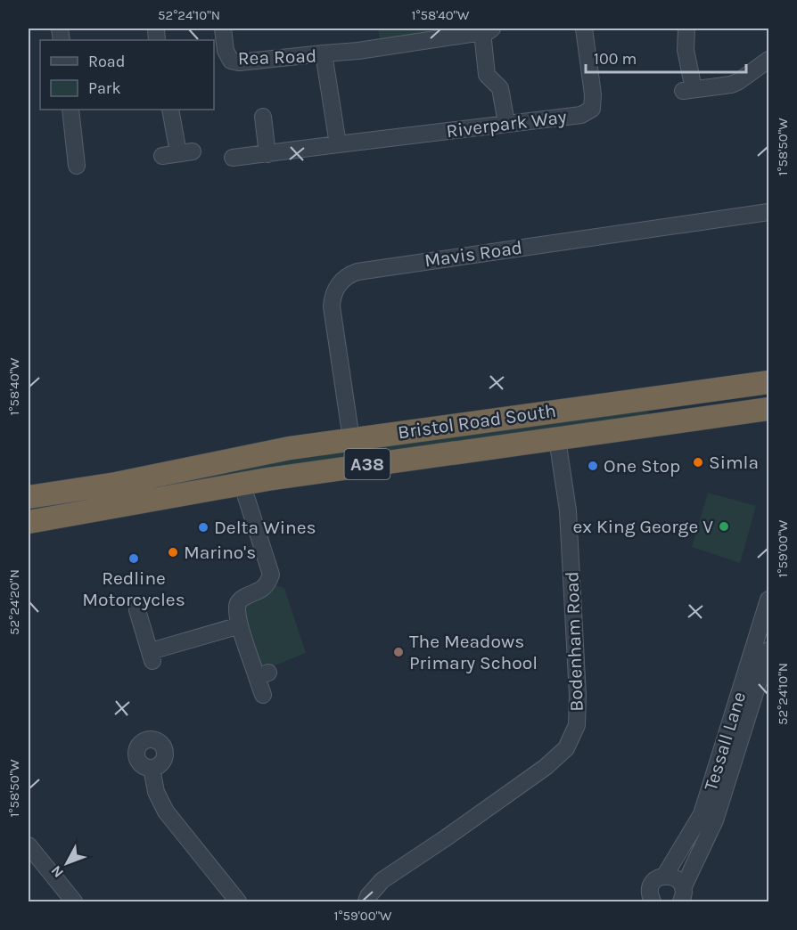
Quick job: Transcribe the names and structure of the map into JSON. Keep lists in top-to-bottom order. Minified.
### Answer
{"streets":{"highway":["Bristol Road South","A38"],"street":["Rea Road","Riverpark Way","Mavis Road","Bodenham Road","Tessall Lane"]},"crossings":[["Rea Road","Riverpark Way"],["Mavis Road","Bristol Road South"],["Bristol Road South","Bodenham Road"]],"places":["Simla","One Stop","ex King George V","Delta Wines","Marino's","Redline Motorcycles","The Meadows Primary School"],"legend":["Road","Park"],"scale_bar":"100 m","north":"bottom left","coordinates":["52°24'10\"N","1°58'40\"W","1°58'50\"W","1°59'00\"W","52°24'20\"N"]}
